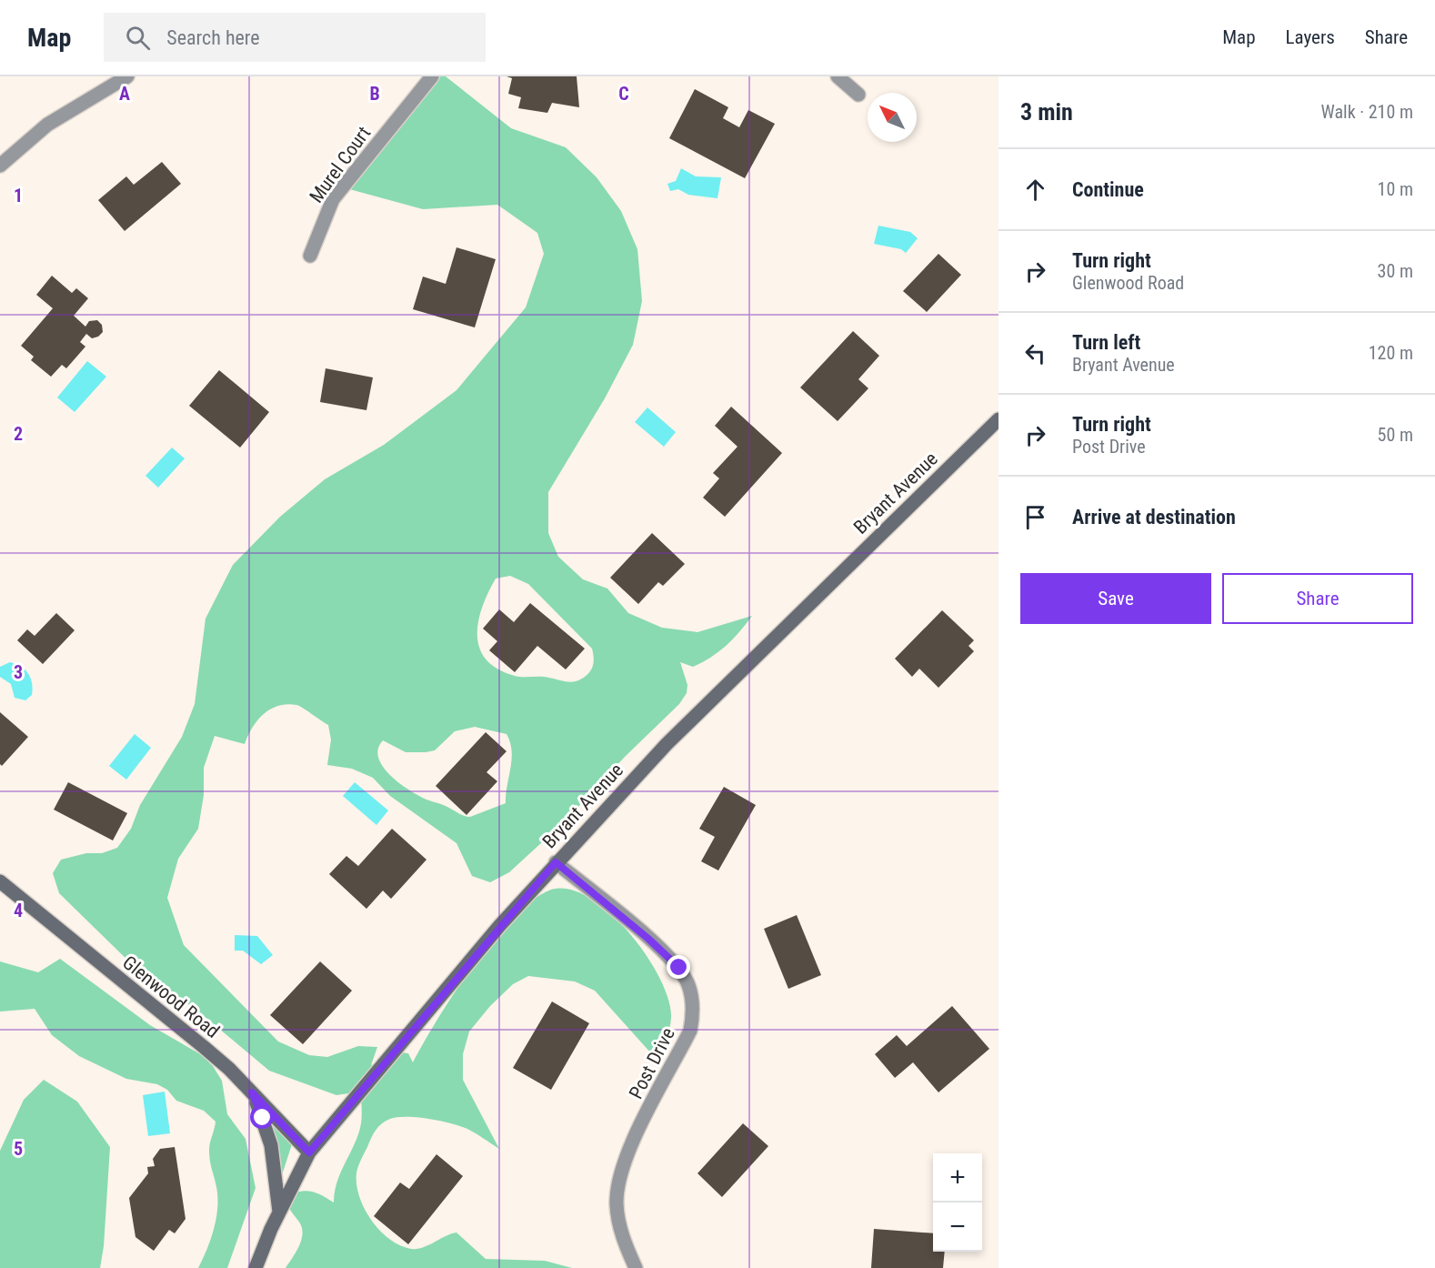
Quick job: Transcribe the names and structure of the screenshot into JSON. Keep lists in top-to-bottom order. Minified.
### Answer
{"streets":{"main road":["Bryant Avenue","Glenwood Road"],"street":["Murel Court","Post Drive"]},"crossings":[["Bryant Avenue","Glenwood Road"],["Bryant Avenue","Post Drive"]],"north":"top left","page":{"header":"Map","search":"Search here","nav":["Map","Layers","Share"],"heading":["3 min","Walk · 210 m"],"list":[["Continue","10 m"],["Turn right","Glenwood Road","30 m"],["Turn left","Bryant Avenue","120 m"],["Turn right","Post Drive","50 m"],"Arrive at destination"],"buttons":["Save","Share"],"map_buttons":["+","−"]},"grid":{"columns":["A","B","C"],"rows":["1","2","3","4","5"]}}
